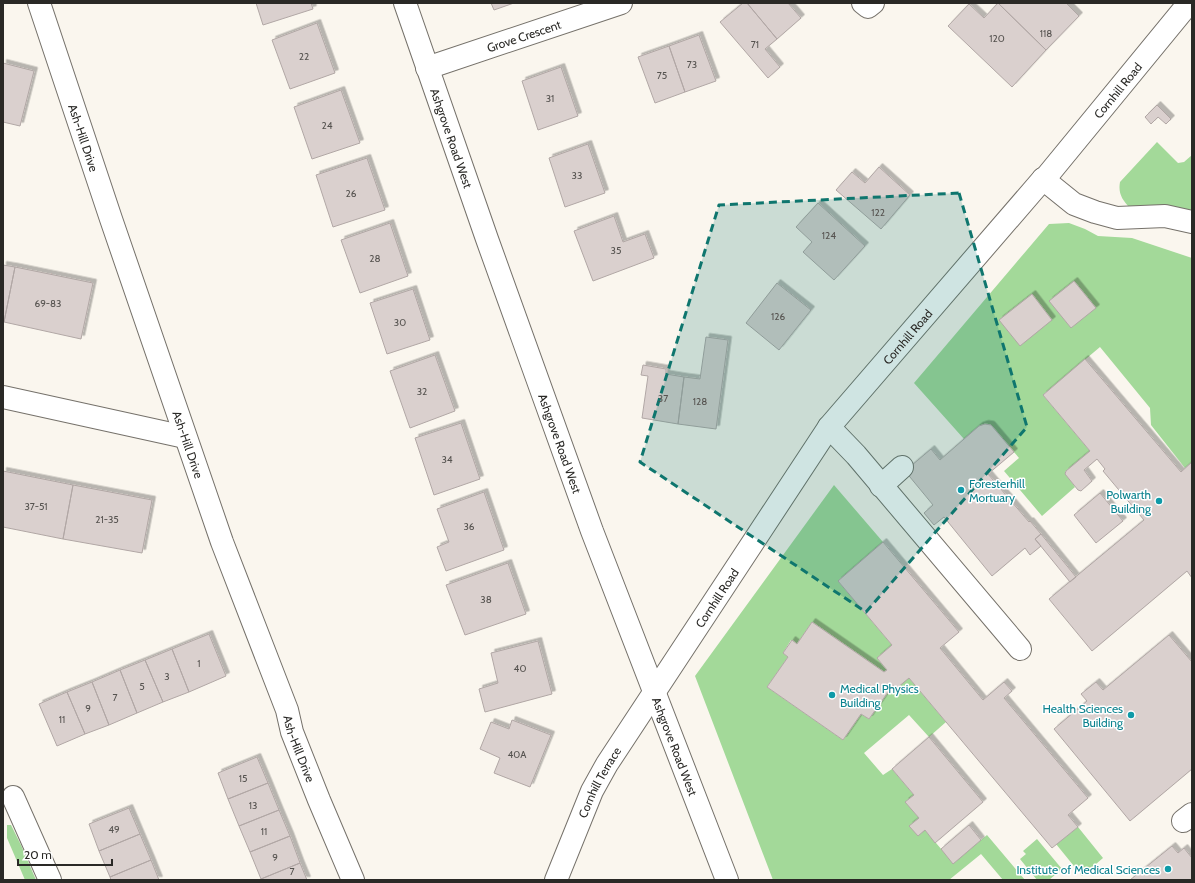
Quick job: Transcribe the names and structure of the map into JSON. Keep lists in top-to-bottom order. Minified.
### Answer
{"streets":{"street":["Grove Crescent","Cornhill Road","Ash-Hill Drive","Ashgrove Road West","Cornhill Terrace"]},"crossings":[["Grove Crescent","Ashgrove Road West"],["Cornhill Road","Ashgrove Road West"],["Cornhill Road","Cornhill Terrace"],["Ashgrove Road West","Cornhill Terrace"]],"places":["Foresterhill Mortuary","Polwarth Building","Medical Physics Building","Health Sciences Building","Institute of Medical Sciences"],"house_numbers":["118","120","71","22","73","75","31","24","33","26","122","124","35","28","69-83","126","30","32","37","128","34","37-51","21-35","36","38","1","40","3","5","7","9","11","40A","15","13","49","11","9","7"],"scale_bar":"20 m"}
